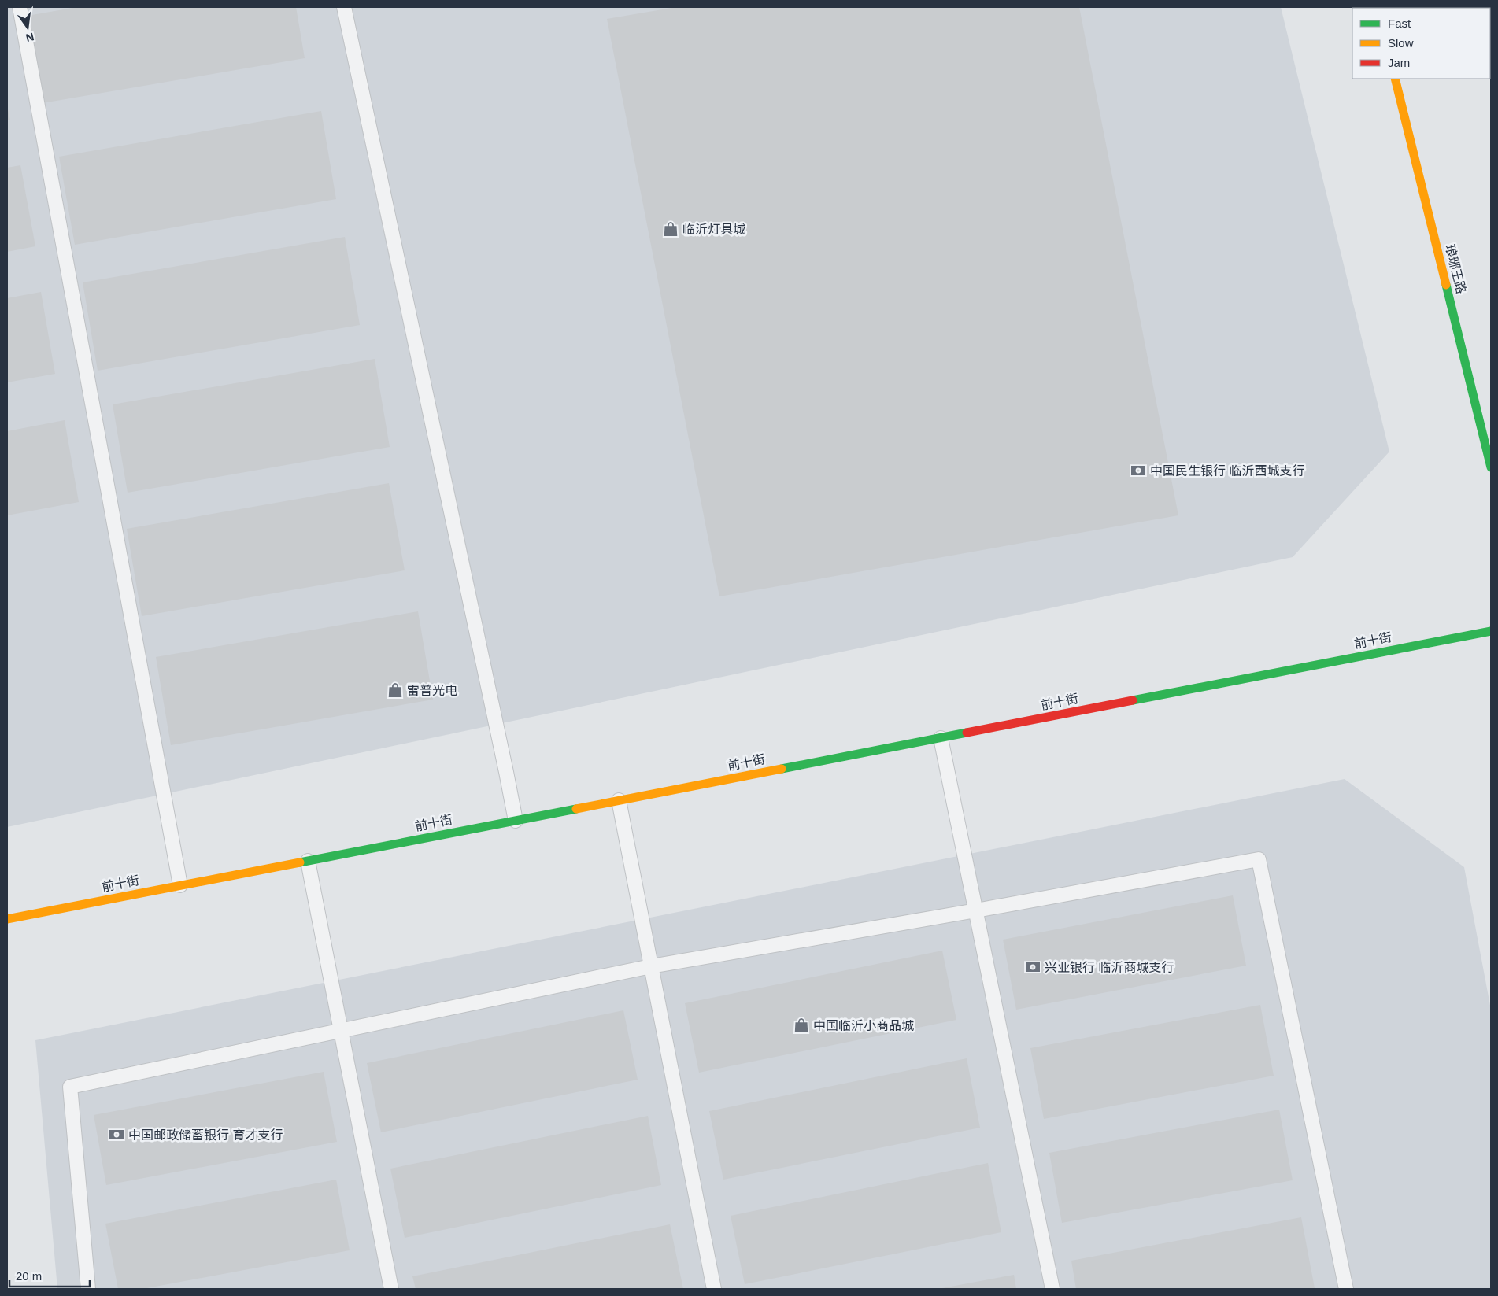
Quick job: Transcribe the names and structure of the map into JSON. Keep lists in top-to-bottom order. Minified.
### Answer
{"streets":{"main road":["琅琊王路","前十街"]},"places":{"shop":["临沂灯具城","雷普光电","中国临沂小商品城"],"bank":["中国民生银行 临沂西城支行","兴业银行 临沂商城支行","中国邮政储蓄银行 育才支行"]},"legend":["Fast","Slow","Jam"],"scale_bar":"20 m","north":"bottom"}
